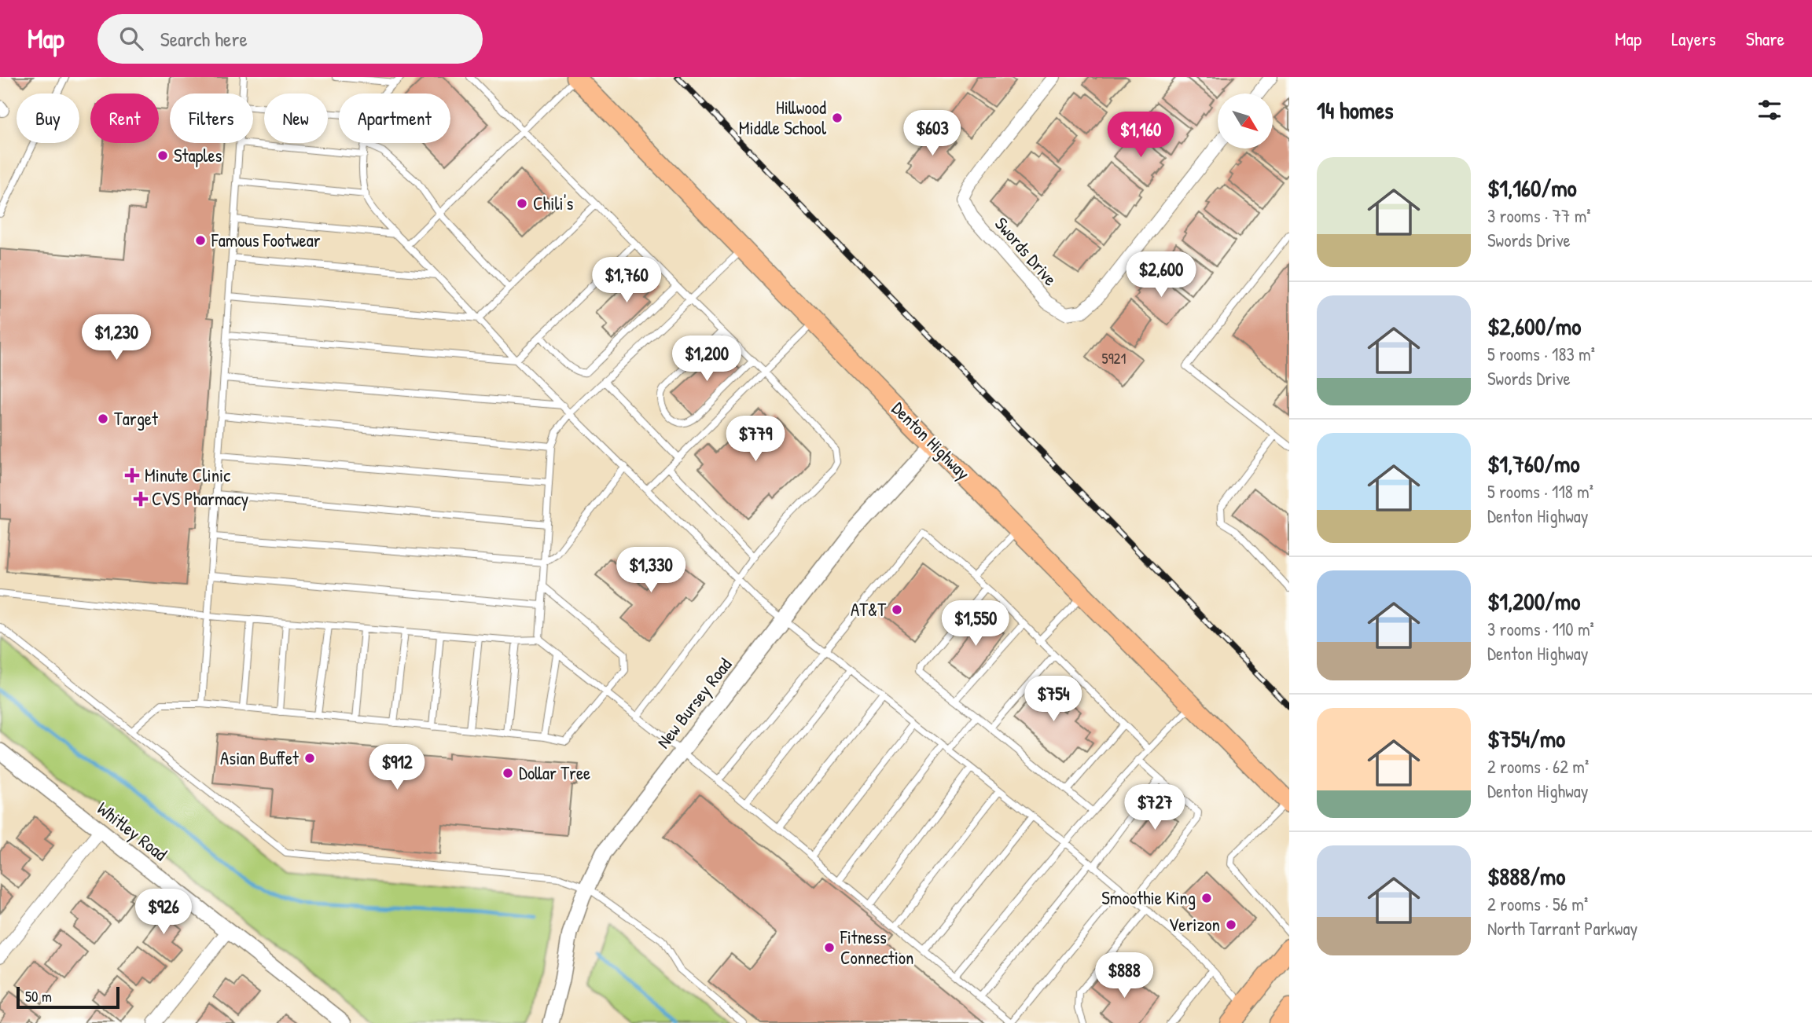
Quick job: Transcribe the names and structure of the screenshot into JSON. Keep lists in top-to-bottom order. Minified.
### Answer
{"streets":{"main road":["Denton Highway"],"street":["Swords Drive","New Bursey Road","Whitley Road"]},"crossings":[["Denton Highway","New Bursey Road"]],"places":{"other":["Hillwood Middle School","Staples","Chili's","Famous Footwear","Target","AT&T","Asian Buffet","Dollar Tree","Smoothie King","Verizon","Fitness Connection"],"health":["Minute Clinic","CVS Pharmacy"]},"house_numbers":["5921"],"scale_bar":"50 m","north":"bottom right","page":{"header":"Map","search":"Search here","nav":["Map","Layers","Share"],"heading":"14 homes","chip":["Buy","Rent","Filters","New","Apartment"],"price":["$603","$1,160","$2,600","$1,760","$1,230","$1,200","$779","$1,330","$1,550","$754","$912","$727","$926","$888"],"list":[{"name":"$1,160/mo","note":"3 rooms · 77 m² · Swords Drive"},{"name":"$2,600/mo","note":"5 rooms · 183 m² · Swords Drive"},{"name":"$1,760/mo","note":"5 rooms · 118 m² · Denton Highway"},{"name":"$1,200/mo","note":"3 rooms · 110 m² · Denton Highway"},{"name":"$754/mo","note":"2 rooms · 62 m² · Denton Highway"},{"name":"$888/mo","note":"2 rooms · 56 m² · North Tarrant Parkway"}],"scale":"50 m"}}
